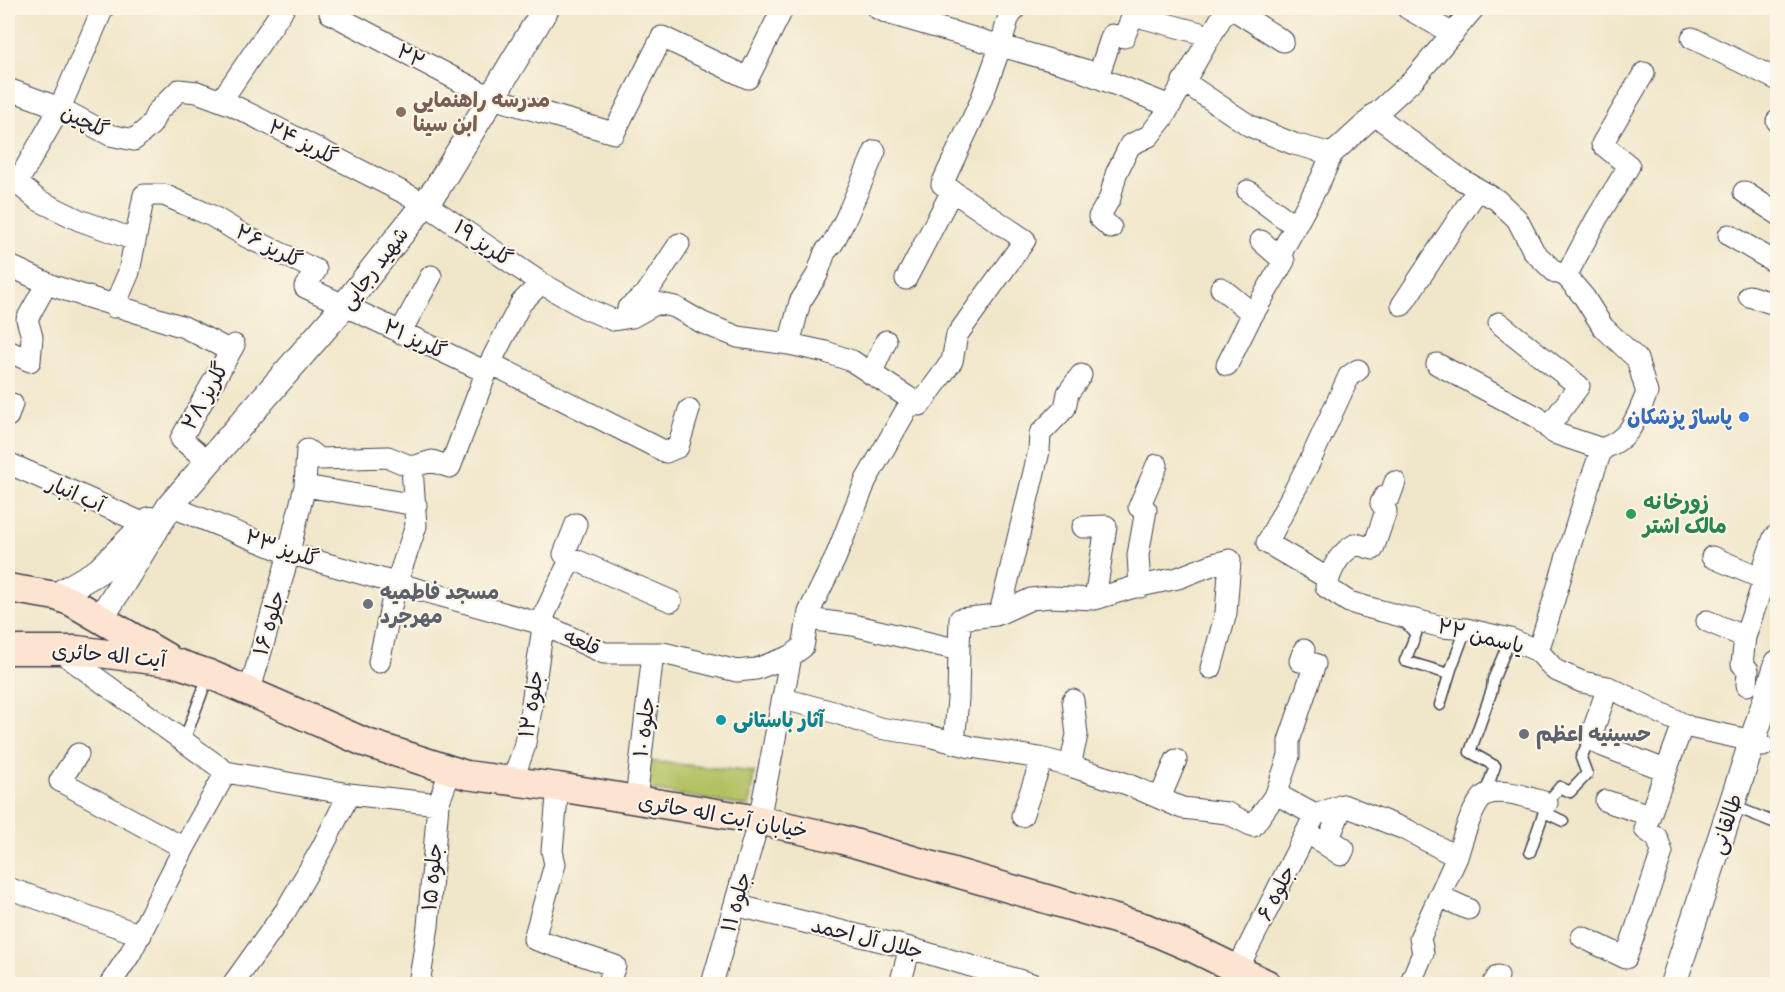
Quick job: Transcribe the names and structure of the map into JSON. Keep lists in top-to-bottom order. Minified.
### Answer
{"streets":{"main road":["آیت اله حائری","خیابان آیت اله حائری"],"street":["۲۲","گلچین","گلریز ۲۴","گلریز ۱۹","گلریز ۲۶","شهید رجایی","گلریز ۲۱","گلریز ۲۸","آب انبار","گلریز ۲۳","جلوه ۱۶","یاسمن ۲۲","قلعه","جلوه ۱۲","جلوه ۱۰","طالقانی","جلوه ۱۵","جلوه ۶","جلوه ۱۱","جلال آل احمد"]},"crossings":[["۲۲","شهید رجایی"],["گلچین","گلریز ۲۴"],["گلریز ۲۴","گلریز ۱۹"],["گلریز ۲۴","شهید رجایی"],["گلریز ۱۹","شهید رجایی"],["گلریز ۲۶","شهید رجایی"],["گلریز ۲۶","گلریز ۲۱"],["شهید رجایی","گلریز ۲۱"],["شهید رجایی","گلریز ۲۸"],["شهید رجایی","گلریز ۲۳"],["گلریز ۲۳","جلوه ۱۶"],["گلریز ۲۳","قلعه"],["جلوه ۱۶","خیابان آیت اله حائری"],["یاسمن ۲۲","طالقانی"],["قلعه","جلوه ۱۲"],["قلعه","جلوه ۱۰"],["قلعه","جلوه ۱۱"],["آیت اله حائری","خیابان آیت اله حائری"],["جلوه ۱۲","خیابان آیت اله حائری"],["جلوه ۱۰","خیابان آیت اله حائری"],["خیابان آیت اله حائری","جلوه ۱۵"],["خیابان آیت اله حائری","جلوه ۶"],["خیابان آیت اله حائری","جلوه ۱۱"],["جلوه ۱۱","جلال آل احمد"]],"places":["مدرسه راهنمایی ابن سینا","پاساژ پزشکان","زورخانه مالک اشتر","مسجد فاطمیه مهرجرد","آثار باستانی","حسینیه اعظم"]}
